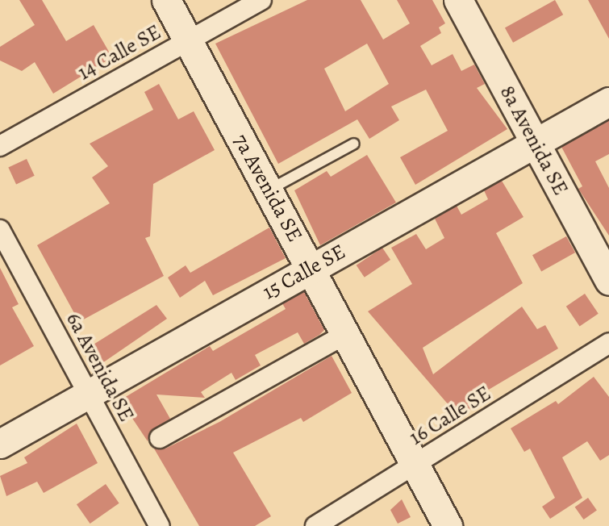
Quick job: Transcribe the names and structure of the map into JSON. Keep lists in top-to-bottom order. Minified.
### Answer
{"streets":{"street":["14 Calle SE","8a Avenida SE","7a Avenida SE","15 Calle SE","6a Avenida SE","16 Calle SE"]},"crossings":[["14 Calle SE","7a Avenida SE"],["8a Avenida SE","15 Calle SE"],["7a Avenida SE","15 Calle SE"],["7a Avenida SE","16 Calle SE"],["15 Calle SE","6a Avenida SE"]]}
